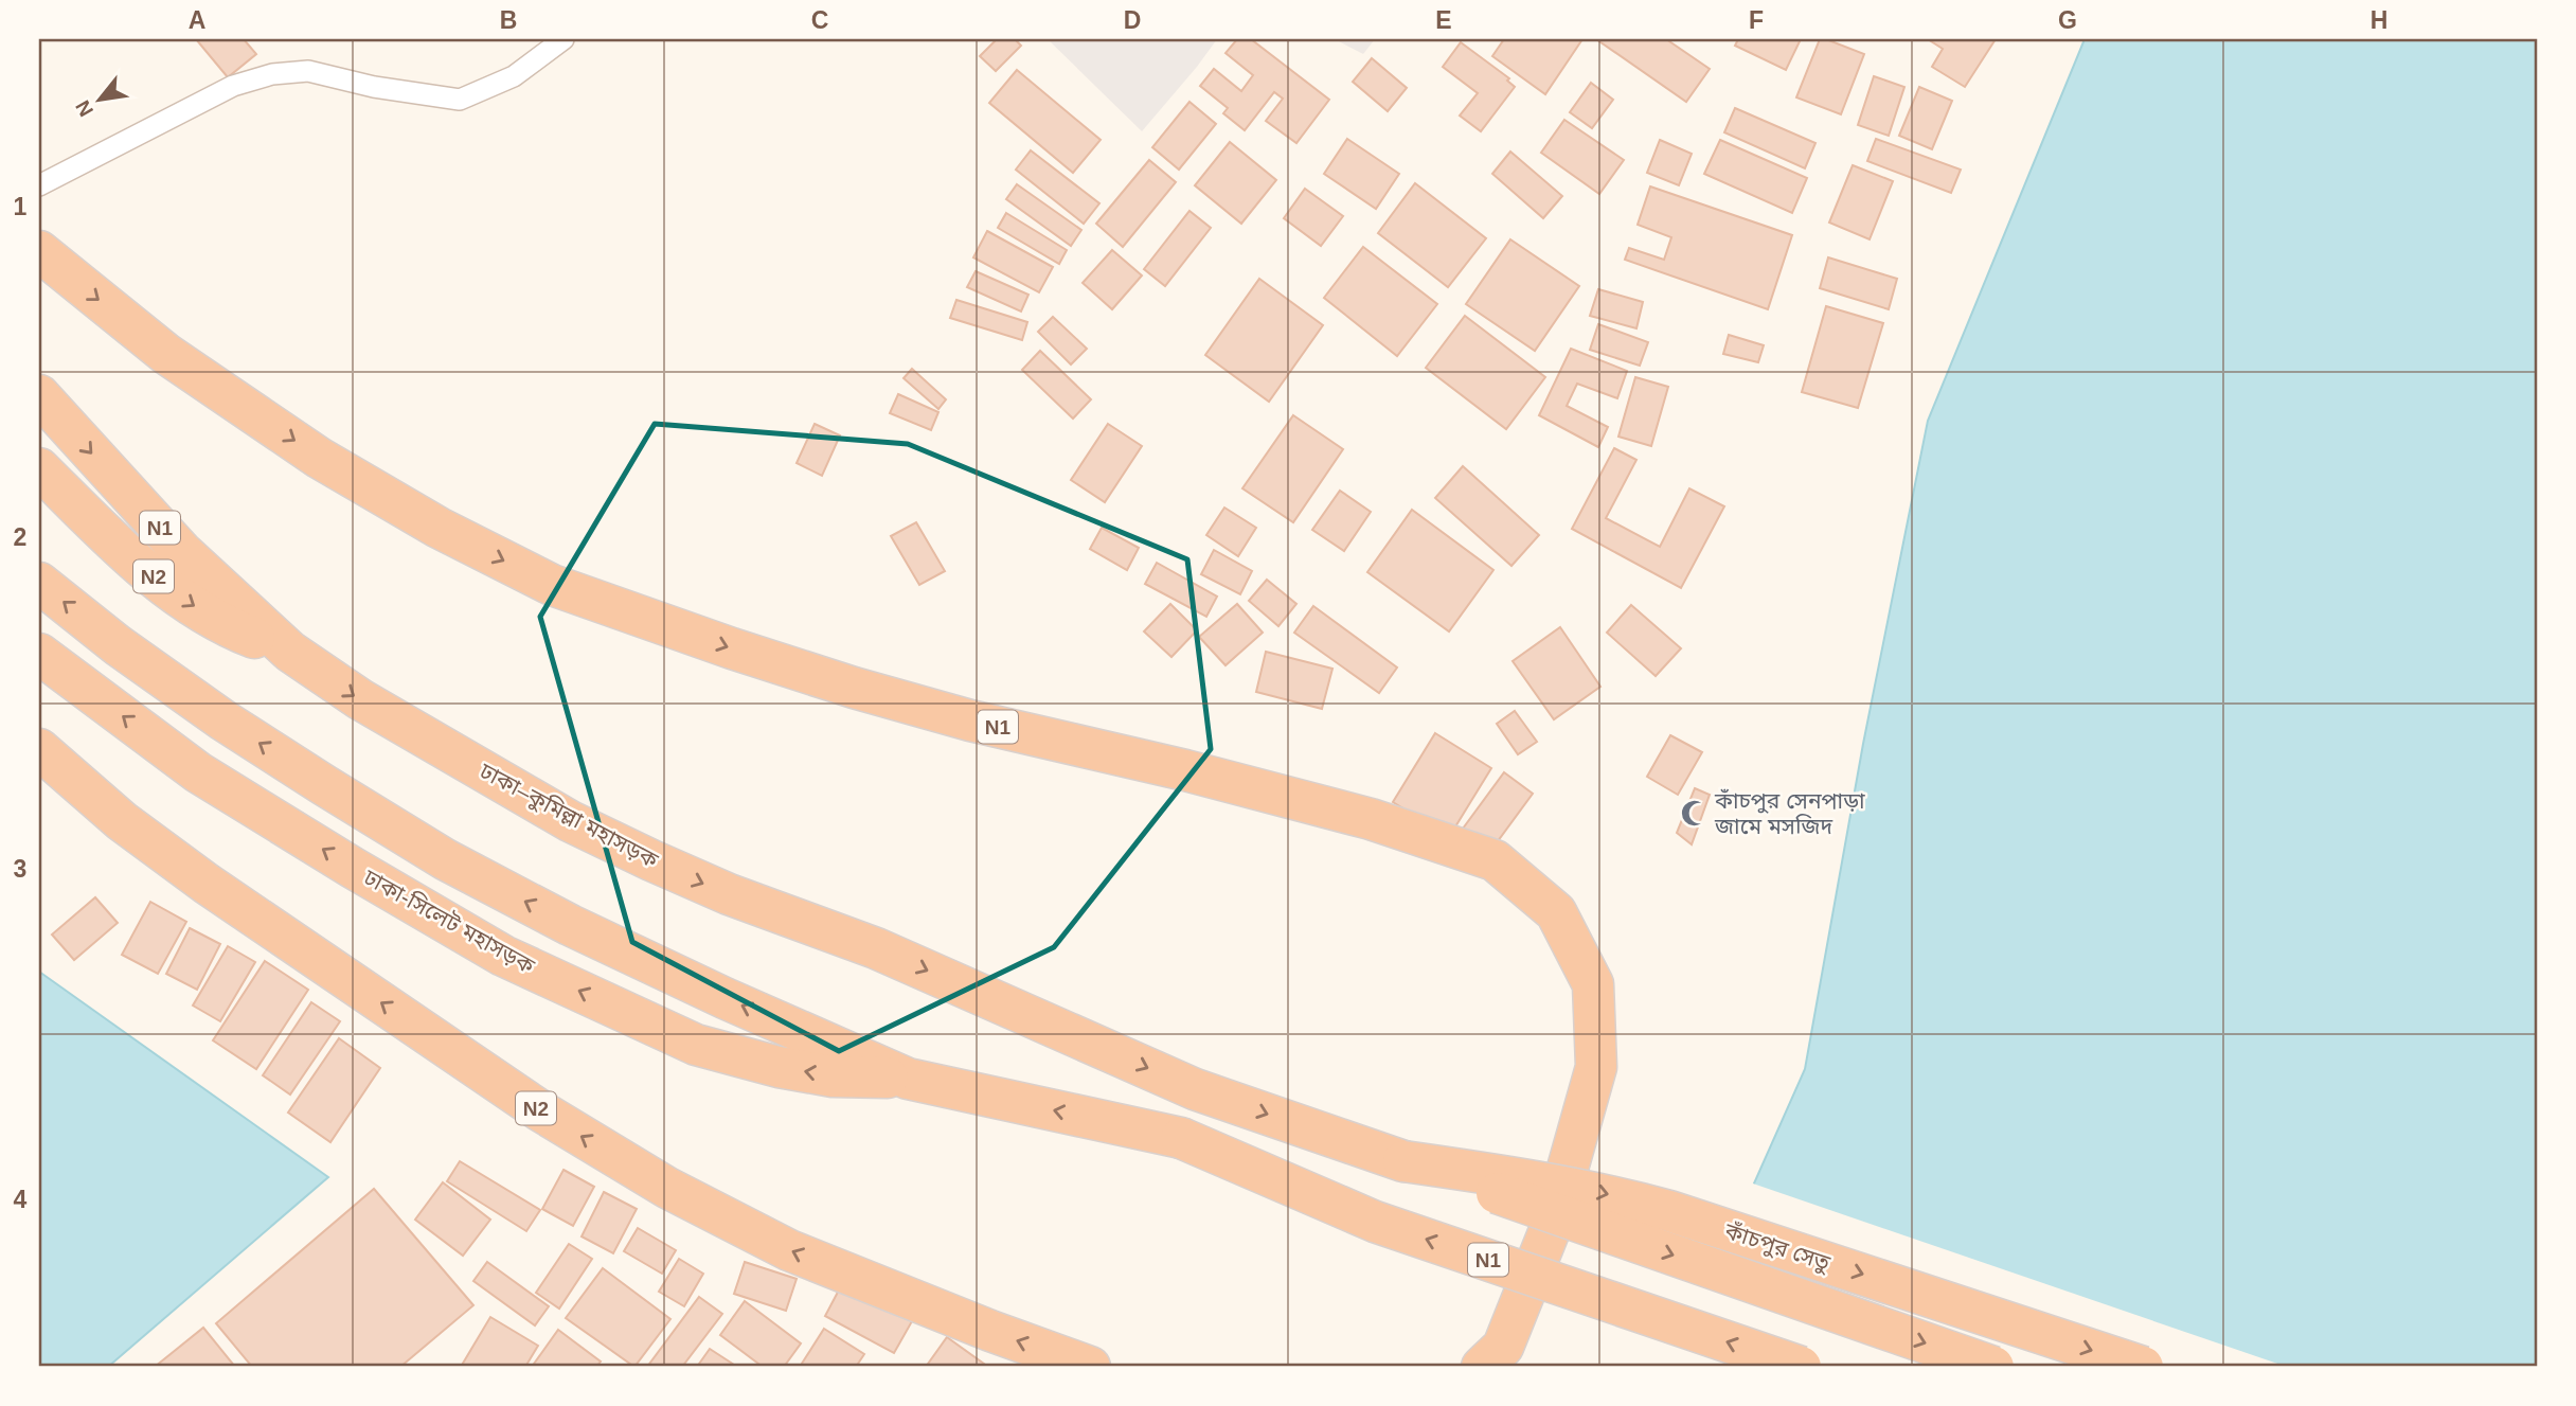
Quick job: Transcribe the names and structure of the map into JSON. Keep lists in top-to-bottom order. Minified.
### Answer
{"streets":{"highway":["N1","N2","ঢাকা–কুমিল্লা মহাসড়ক","ঢাকা-সিলেট মহাসড়ক","কাঁচপুর সেতু"]},"crossings":[["N1","ঢাকা-সিলেট মহাসড়ক"],["N2","ঢাকা–কুমিল্লা মহাসড়ক"],["ঢাকা–কুমিল্লা মহাসড়ক","কাঁচপুর সেতু"]],"places":{"mosque":["কাঁচপুর সেনপাড়া জামে মসজিদ"]},"north":"bottom left","grid":{"columns":["A","B","C","D","E","F","G","H"],"rows":["1","2","3","4"]}}
